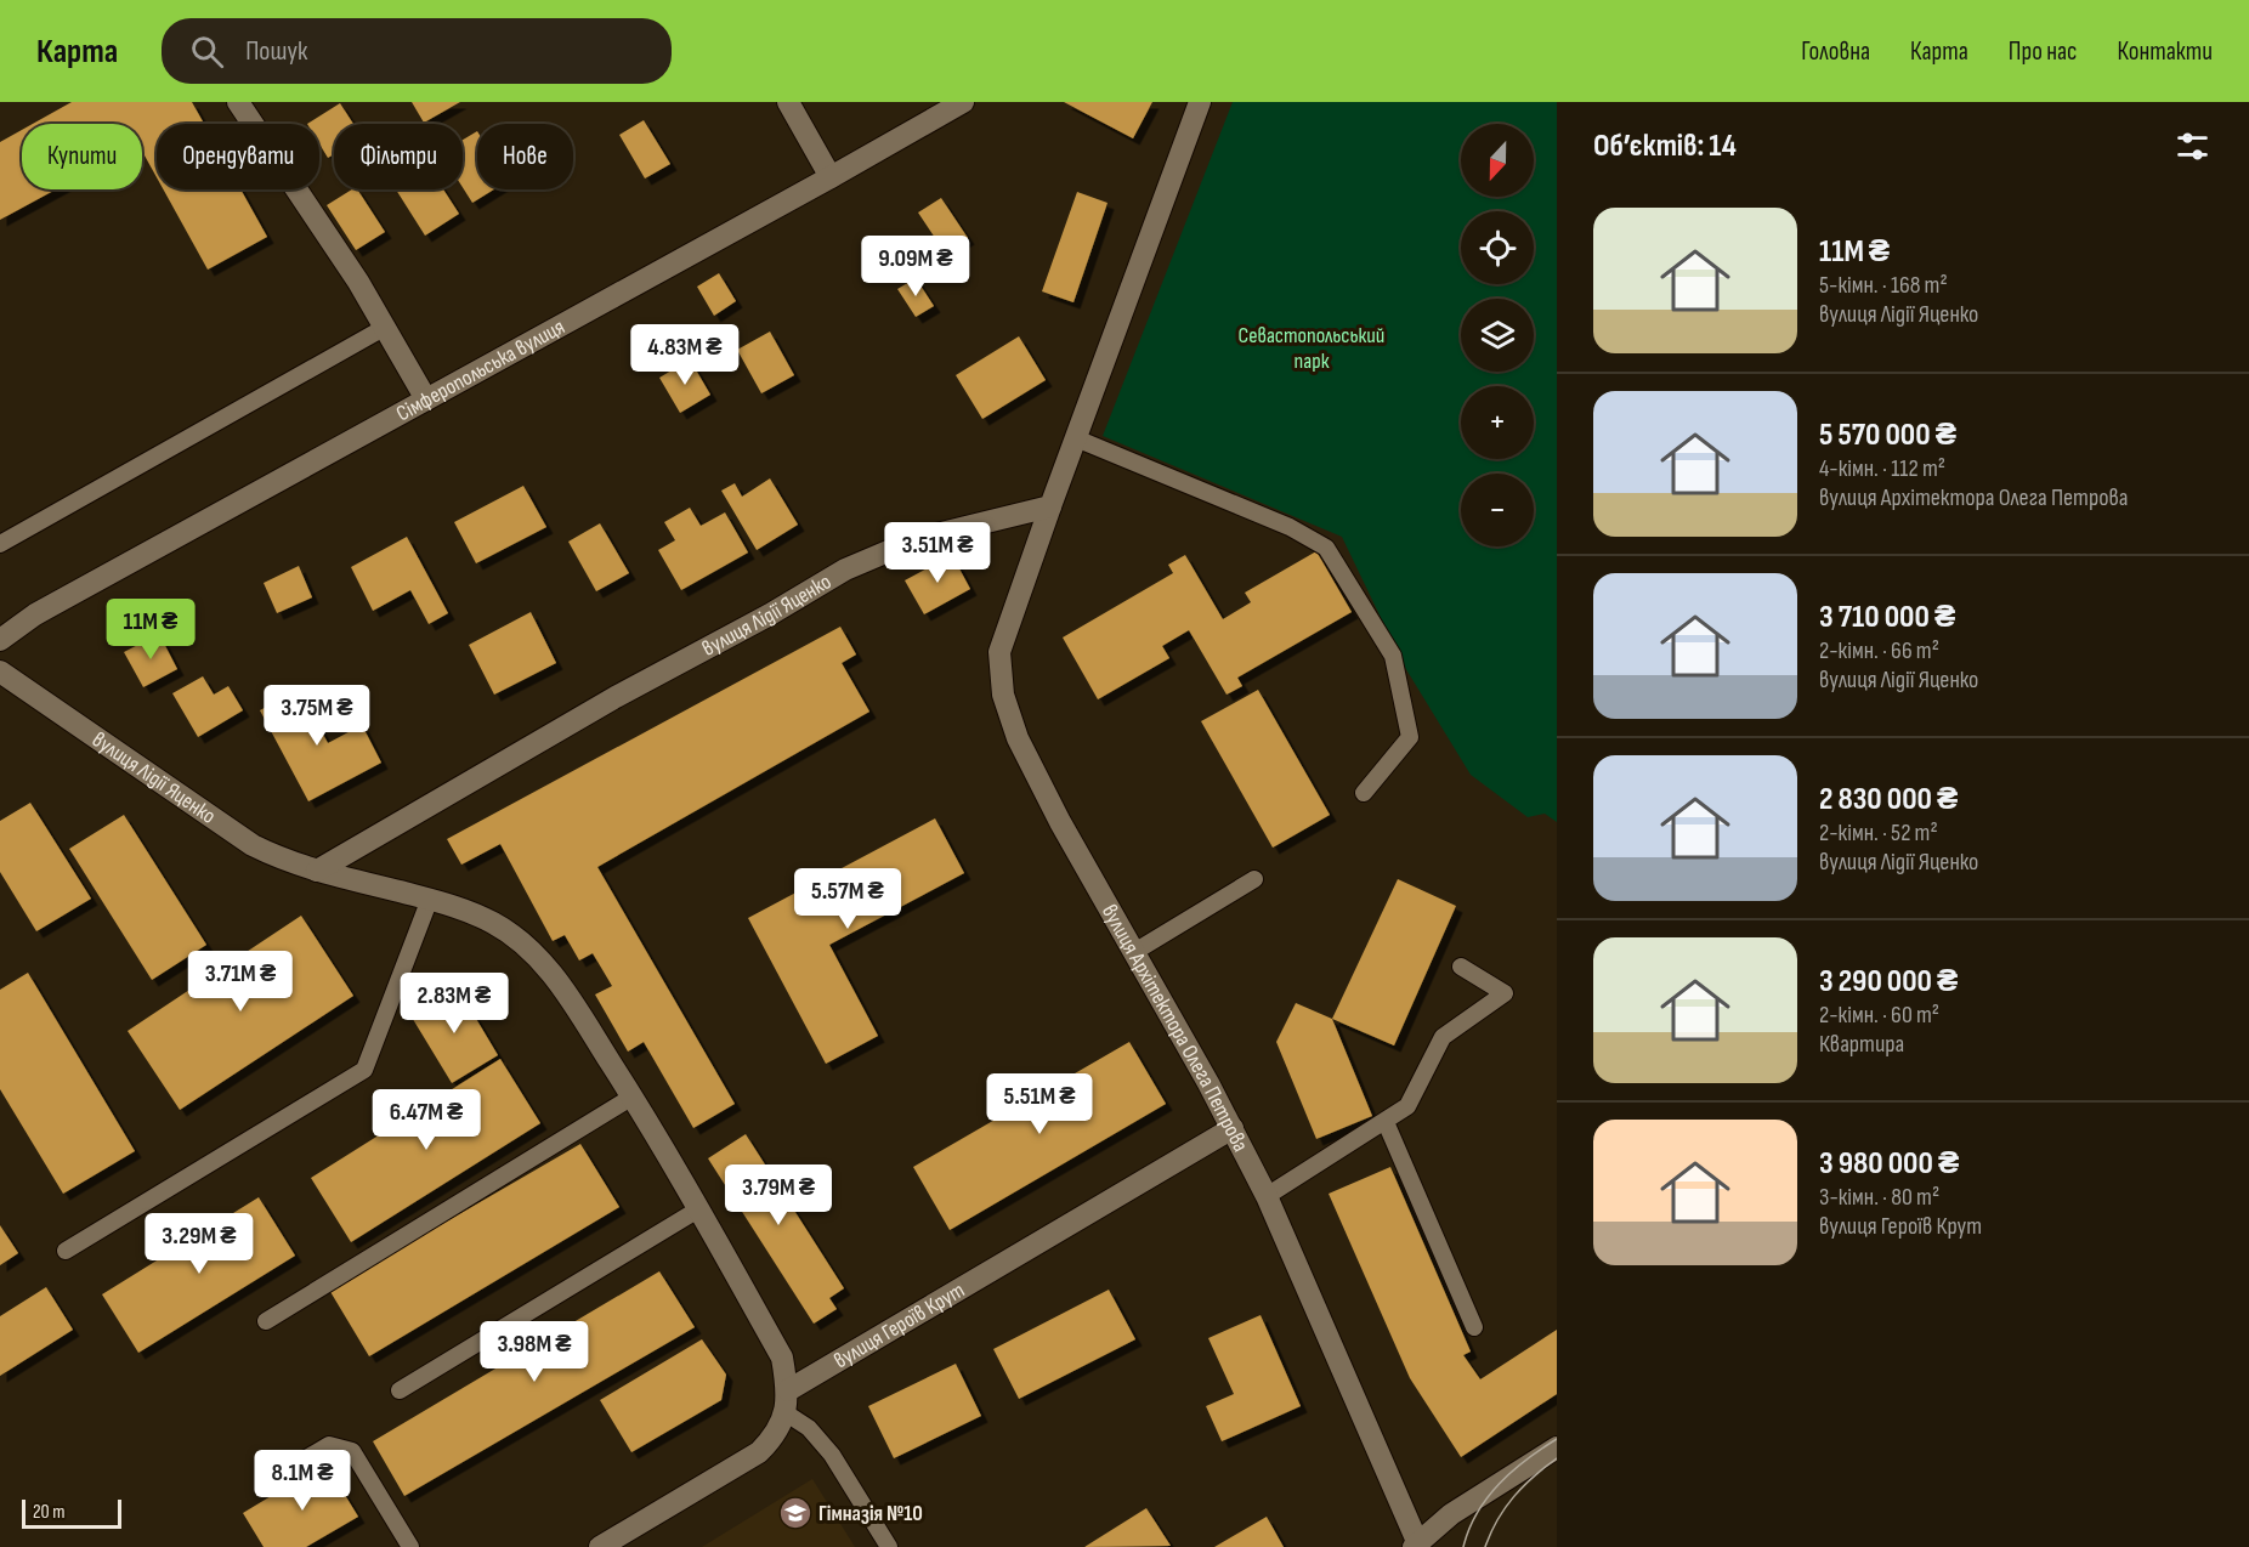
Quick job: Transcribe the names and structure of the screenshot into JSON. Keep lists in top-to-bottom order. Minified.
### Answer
{"streets":{"street":["Сімферопольська вулиця","вулиця Лідії Яценко","вулиця Архітектора Олега Петрова","вулиця Героїв Крут"]},"crossings":[["вулиця Лідії Яценко","вулиця Архітектора Олега Петрова"],["вулиця Лідії Яценко","вулиця Героїв Крут"],["вулиця Архітектора Олега Петрова","вулиця Героїв Крут"]],"parks":["Севастопольський парк"],"places":{"school or university":["Гімназія №10"]},"scale_bar":"20 m","north":"bottom","page":{"header":"Карта","search":"Пошук","nav":["Головна","Карта","Про нас","Контакти"],"heading":"Об’єктів: 14","map_buttons":["+","−"],"chip":["Купити","Орендувати","Фільтри","Нове"],"list":[{"name":"11M ₴","note":"5-кімн. · 168 m² · вулиця Лідії Яценко"},{"name":"5 570 000 ₴","note":"4-кімн. · 112 m² · вулиця Архітектора Олега Петрова"},{"name":"3 710 000 ₴","note":"2-кімн. · 66 m² · вулиця Лідії Яценко"},{"name":"2 830 000 ₴","note":"2-кімн. · 52 m² · вулиця Лідії Яценко"},{"name":"3 290 000 ₴","note":"2-кімн. · 60 m² · Квартира"},{"name":"3 980 000 ₴","note":"3-кімн. · 80 m² · вулиця Героїв Крут"}],"price":["9.09M ₴","4.83M ₴","3.51M ₴","11M ₴","3.75M ₴","5.57M ₴","3.71M ₴","2.83M ₴","5.51M ₴","6.47M ₴","3.79M ₴","3.29M ₴","3.98M ₴","8.1M ₴"],"scale":"20 m"}}
